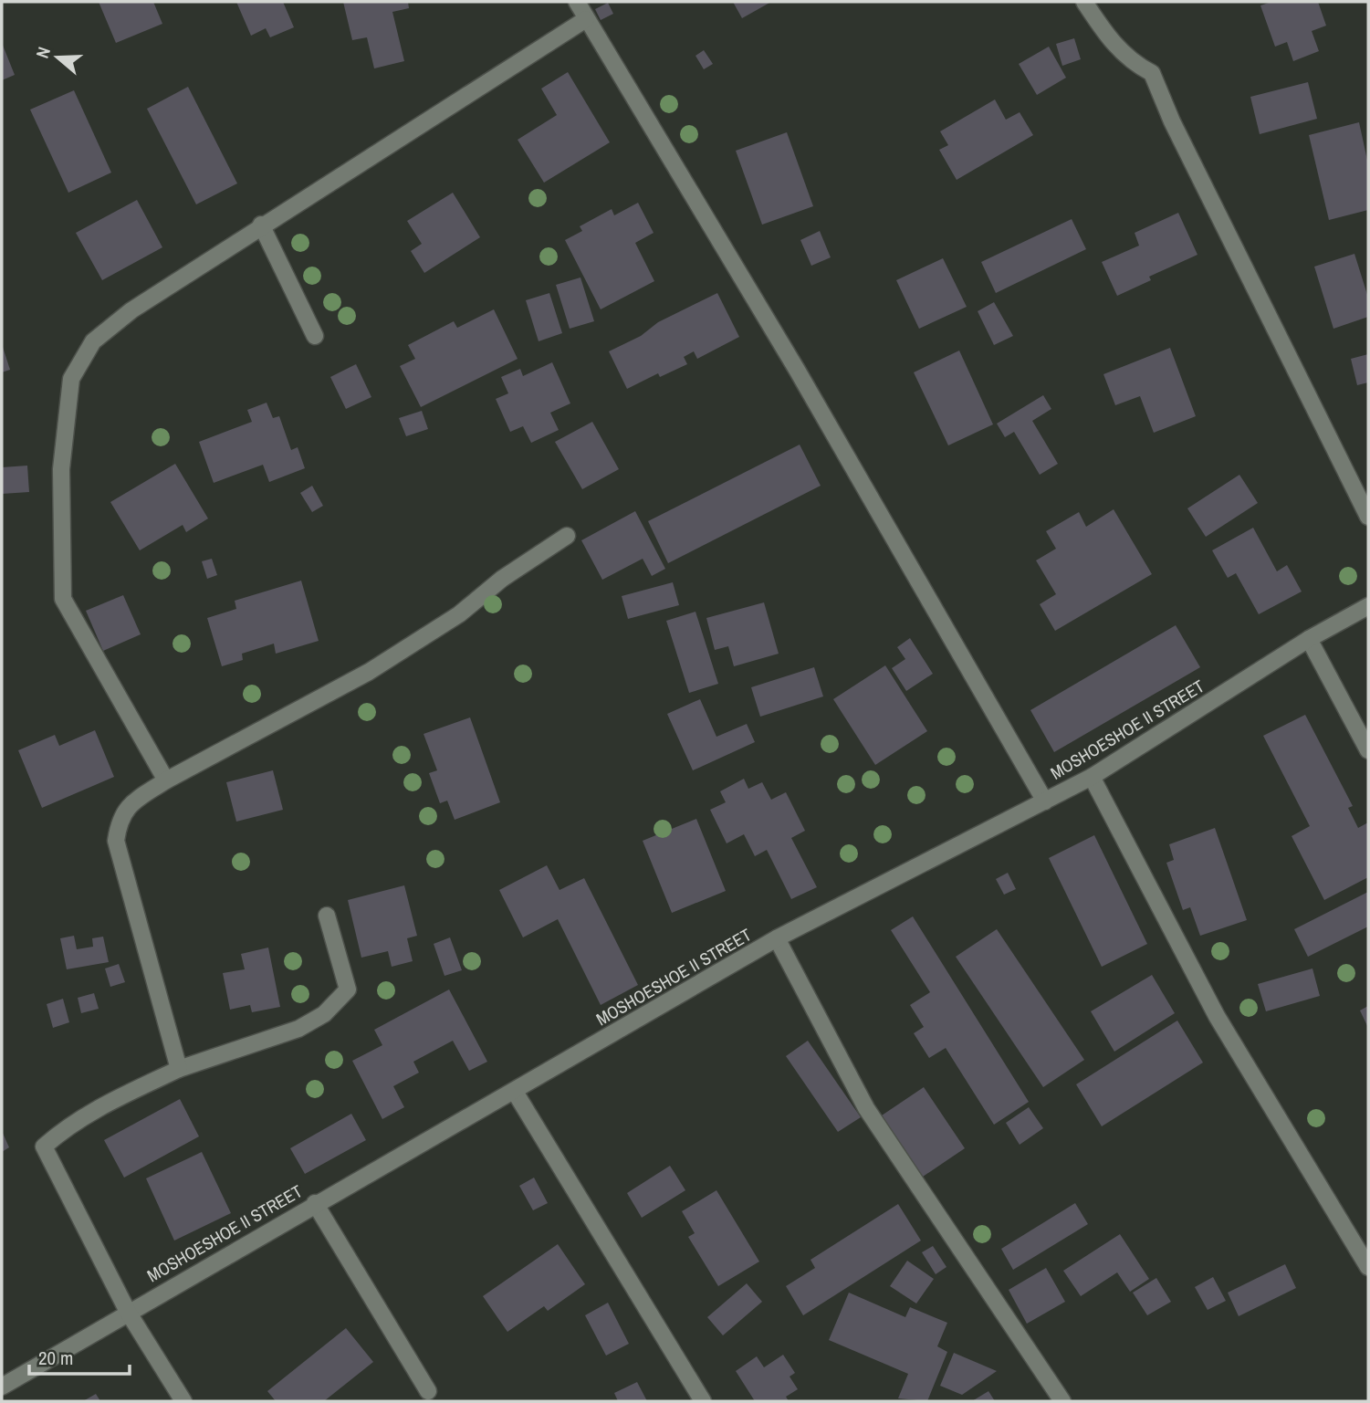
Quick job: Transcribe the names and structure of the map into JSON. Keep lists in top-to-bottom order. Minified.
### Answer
{"streets":{"street":["MOSHOESHOE II STREET"]},"scale_bar":"20 m","north":"left"}
